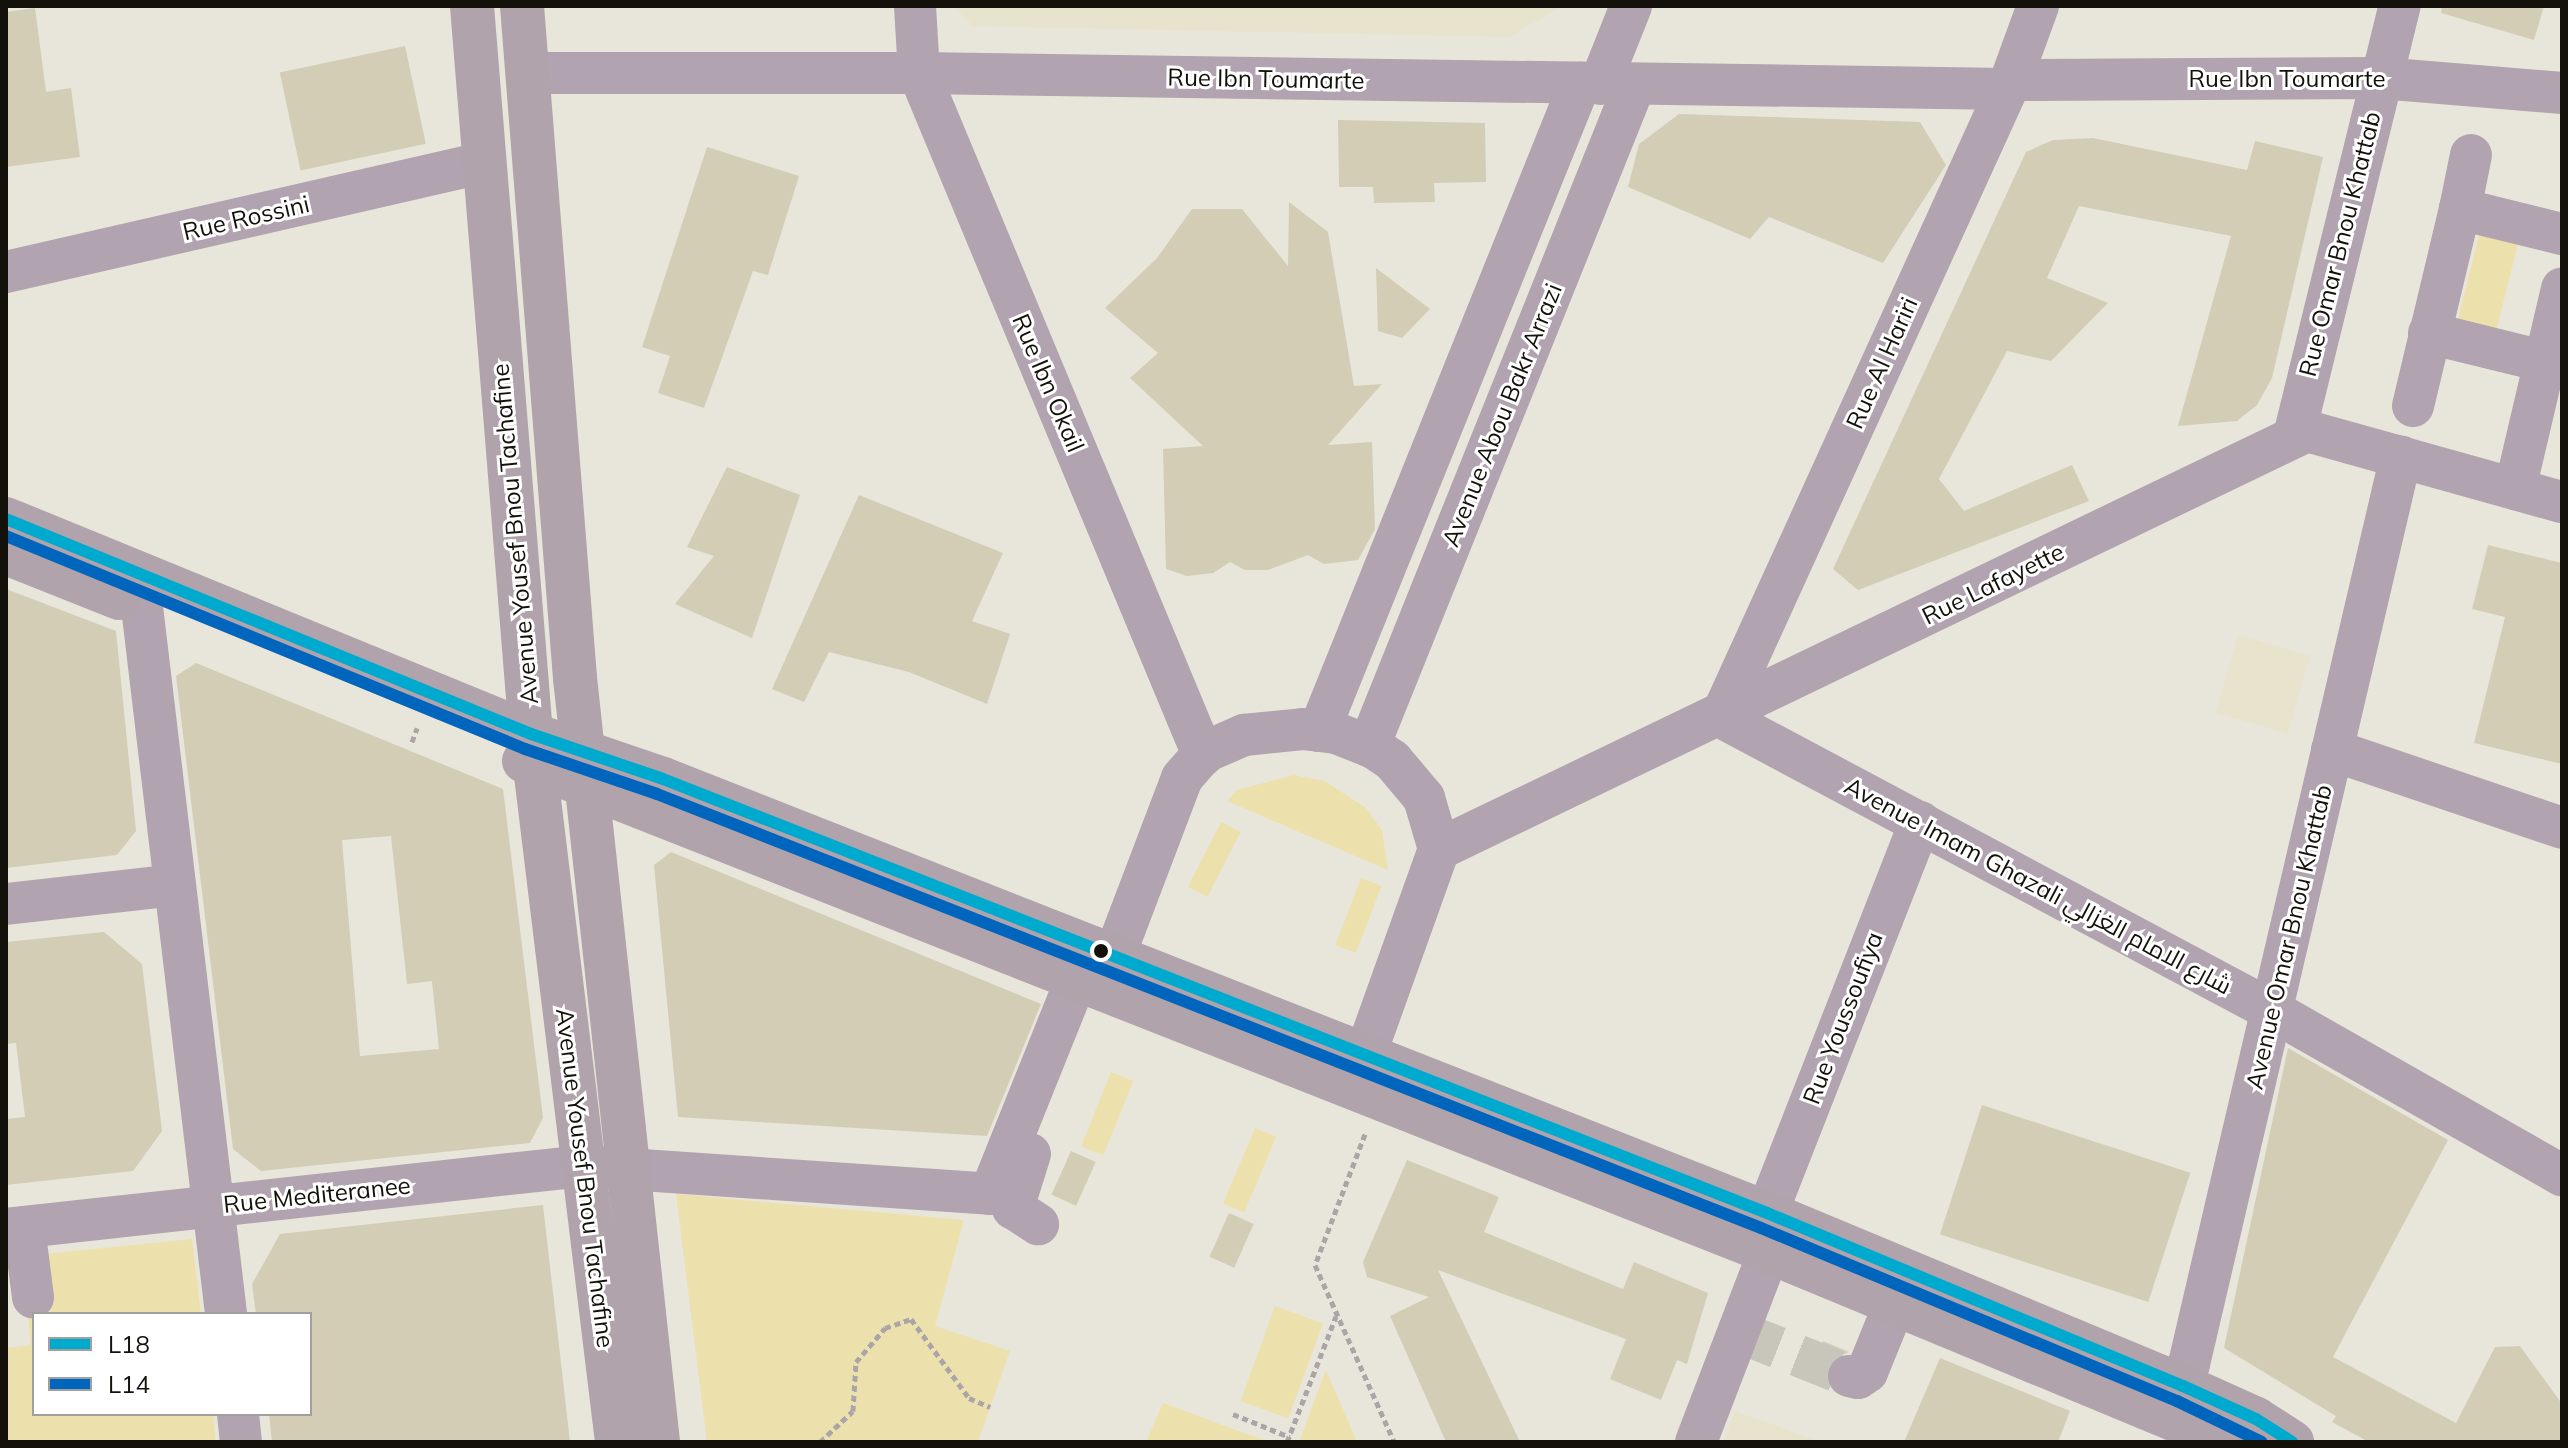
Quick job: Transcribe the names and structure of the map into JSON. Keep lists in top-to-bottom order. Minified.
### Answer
{"streets":{"main road":["Avenue Yousef Bnou Tachafine"],"street":["Rue Ibn Toumarte","Rue Rossini","Rue Omar Bnou Khattab","Rue Al Hariri","Rue Ibn Okail","Avenue Abou Bakr Arrazi","Rue Lafayette","Avenue Imam Ghazali شارع الامام الغزالي","Avenue Omar Bnou Khattab","Rue Youssoufiya","Rue Mediteranee"]},"crossings":[["Rue Ibn Toumarte","Rue Omar Bnou Khattab"],["Rue Ibn Toumarte","Rue Al Hariri"],["Rue Ibn Toumarte","Rue Ibn Okail"],["Rue Ibn Toumarte","Avenue Abou Bakr Arrazi"],["Rue Ibn Toumarte","Avenue Yousef Bnou Tachafine"],["Rue Rossini","Avenue Yousef Bnou Tachafine"],["Rue Omar Bnou Khattab","Rue Lafayette"],["Rue Al Hariri","Rue Lafayette"],["Rue Al Hariri","Avenue Imam Ghazali شارع الامام الغزالي"],["Avenue Yousef Bnou Tachafine","Rue Mediteranee"],["Rue Lafayette","Avenue Imam Ghazali شارع الامام الغزالي"],["Rue Lafayette","Avenue Omar Bnou Khattab"],["Avenue Imam Ghazali شارع الامام الغزالي","Avenue Omar Bnou Khattab"],["Avenue Imam Ghazali شارع الامام الغزالي","Rue Youssoufiya"]],"lines":["transit line L18","transit line L14"],"legend":["L18","L14"]}
